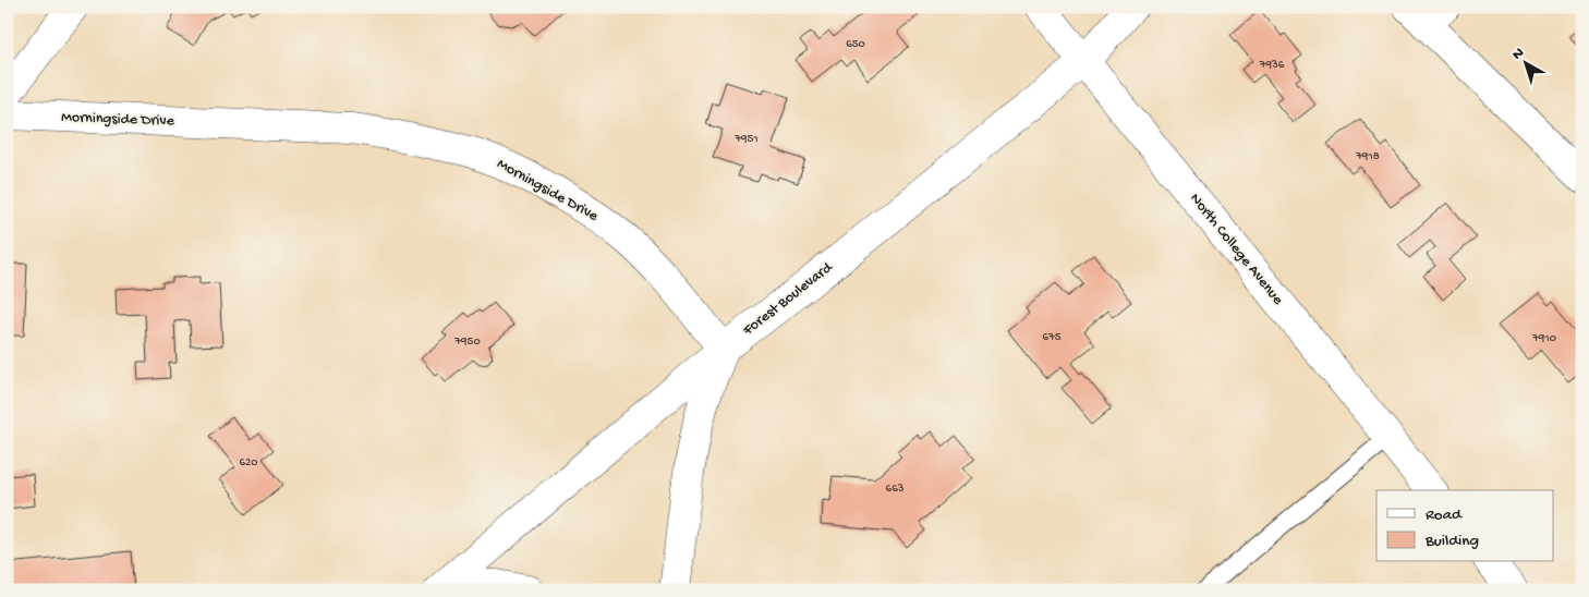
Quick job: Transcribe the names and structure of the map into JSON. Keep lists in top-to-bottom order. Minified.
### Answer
{"streets":{"street":["Morningside Drive","North College Avenue","Forest Boulevard"]},"crossings":[["Morningside Drive","Forest Boulevard"],["North College Avenue","Forest Boulevard"]],"house_numbers":["650","7936","7951","7918","675","7910","7950","620","663"],"legend":["Road","Building"],"north":"top left"}
